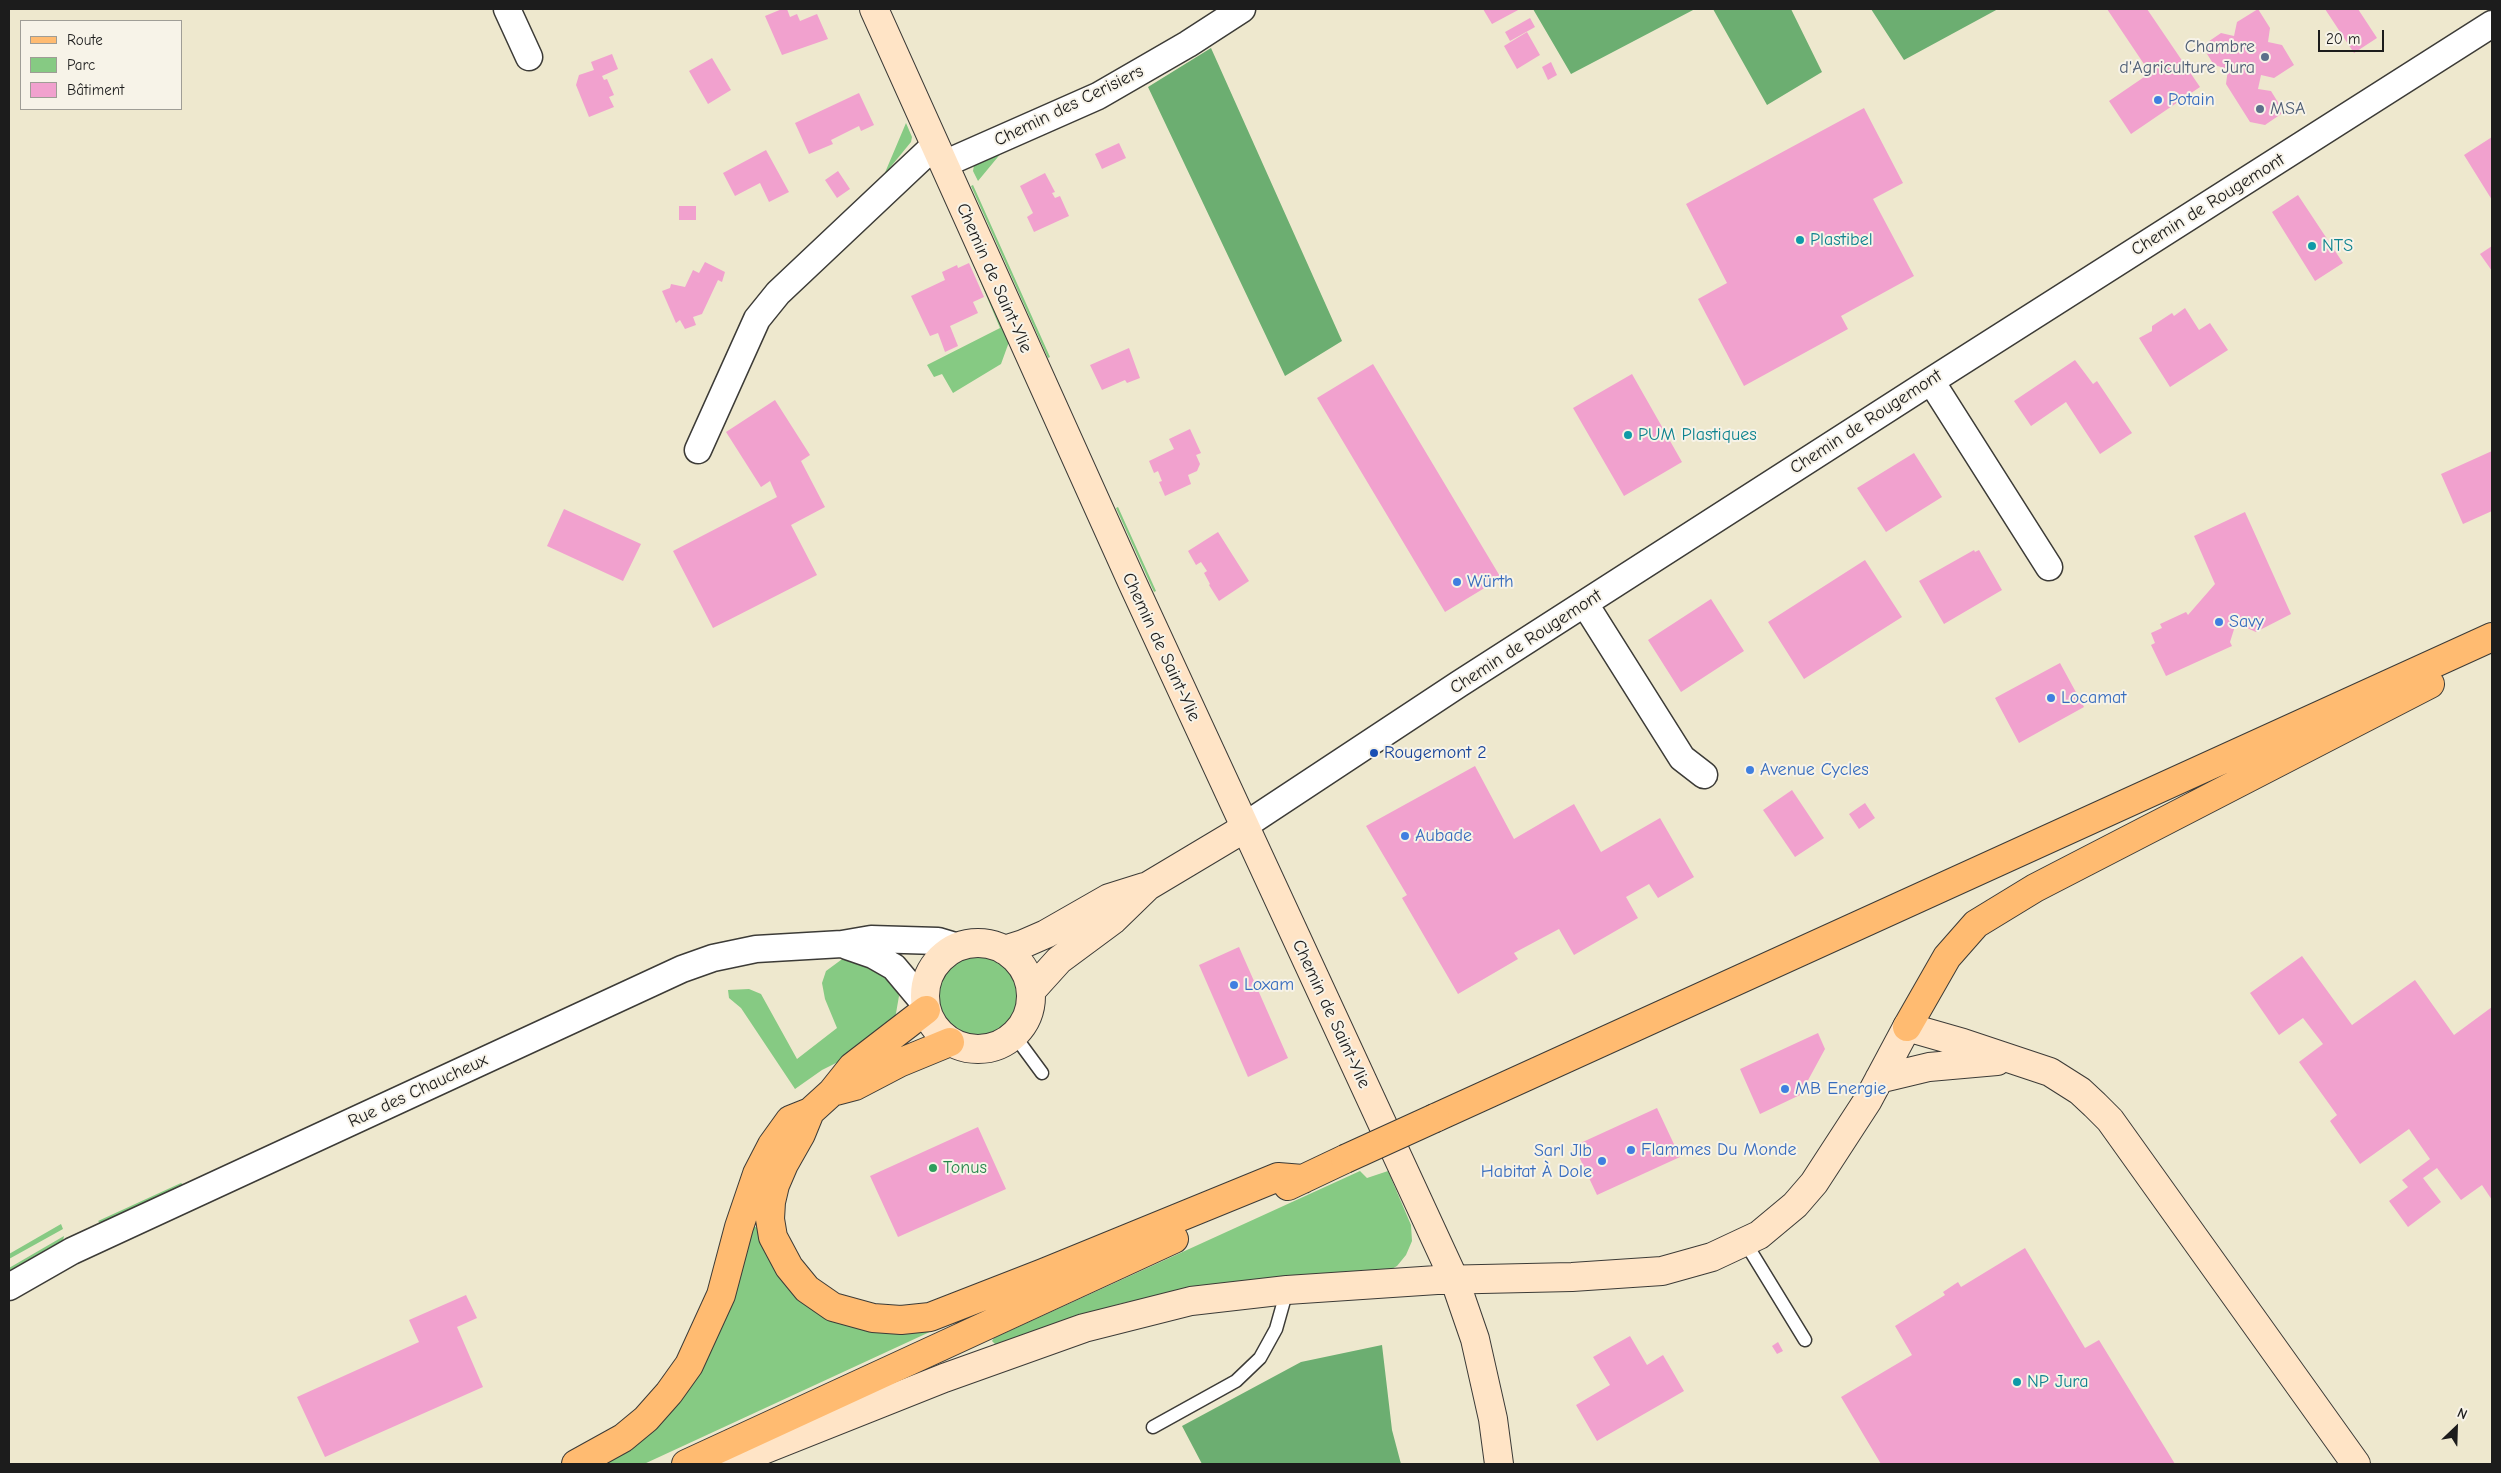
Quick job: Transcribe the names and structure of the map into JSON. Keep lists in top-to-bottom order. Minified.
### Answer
{"streets":{"street":["Chemin des Cerisiers","Chemin de Rougemont","Chemin de Saint-Ylie","Rue des Chaucheux"]},"crossings":[["Chemin des Cerisiers","Chemin de Saint-Ylie"],["Chemin de Rougemont","Chemin de Saint-Ylie"]],"places":["Chambre d'Agriculture Jura","Potain","MSA","Plastibel","NTS","PUM Plastiques","Würth","Savy","Locamat","Rougemont 2","Avenue Cycles","Aubade","Loxam","MB Energie","Flammes Du Monde","Sarl Jlb Habitat À Dole","Tonus","NP Jura"],"legend":["Route","Parc","Bâtiment"],"scale_bar":"20 m","north":"top right"}
